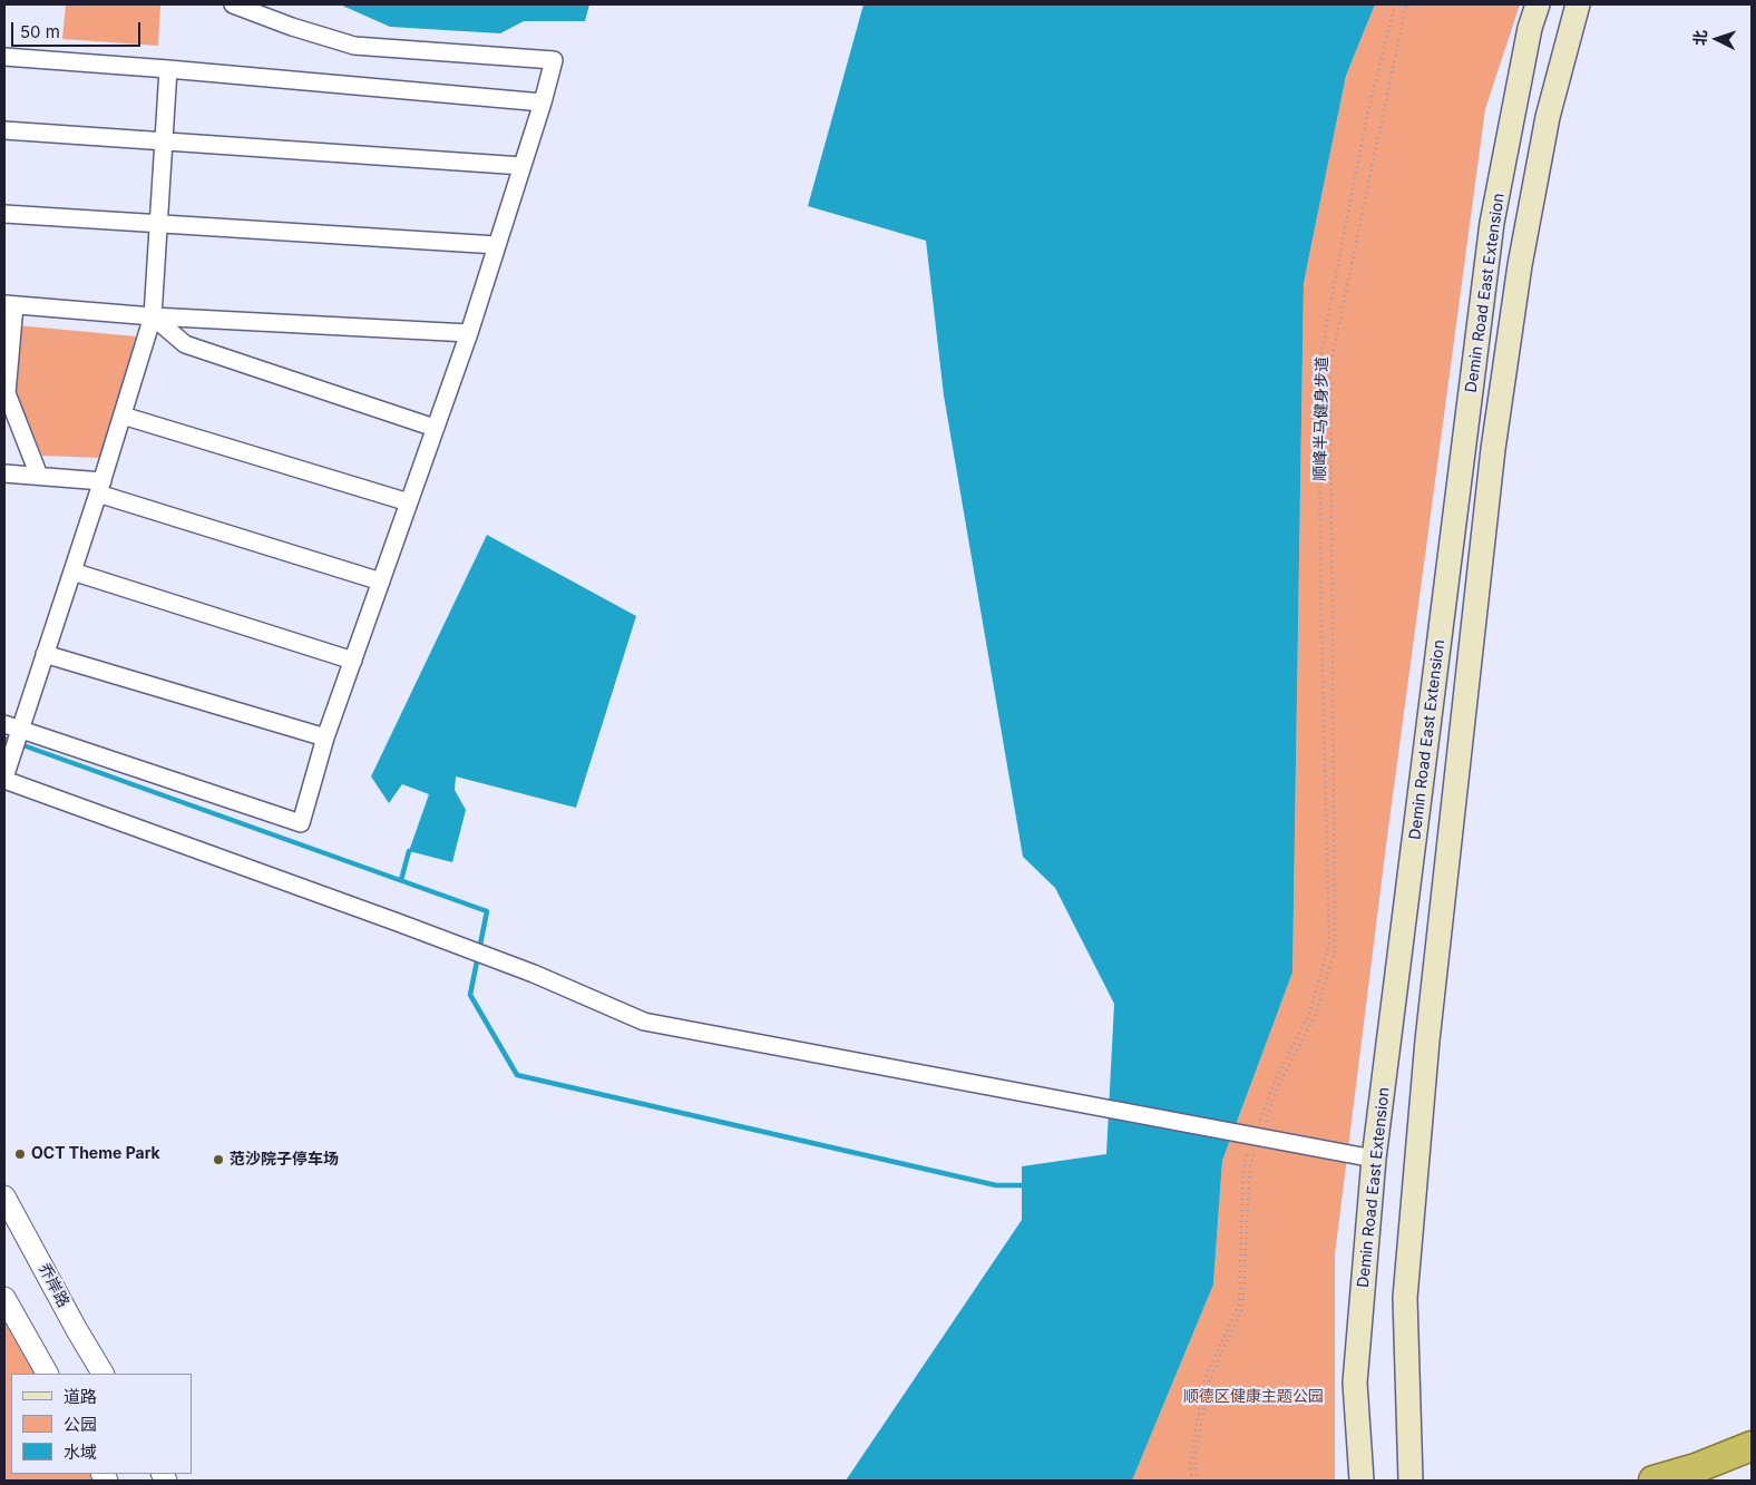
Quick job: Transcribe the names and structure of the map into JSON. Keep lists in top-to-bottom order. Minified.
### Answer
{"streets":{"main road":["Demin Road East Extension"],"street":["乔岸路"],"path":["顺峰半马健身步道"]},"parks":["顺德区健康主题公园"],"places":["OCT Theme Park","范沙院子停车场"],"legend":["道路","公园","水域"],"scale_bar":"50 m","north":"left"}
